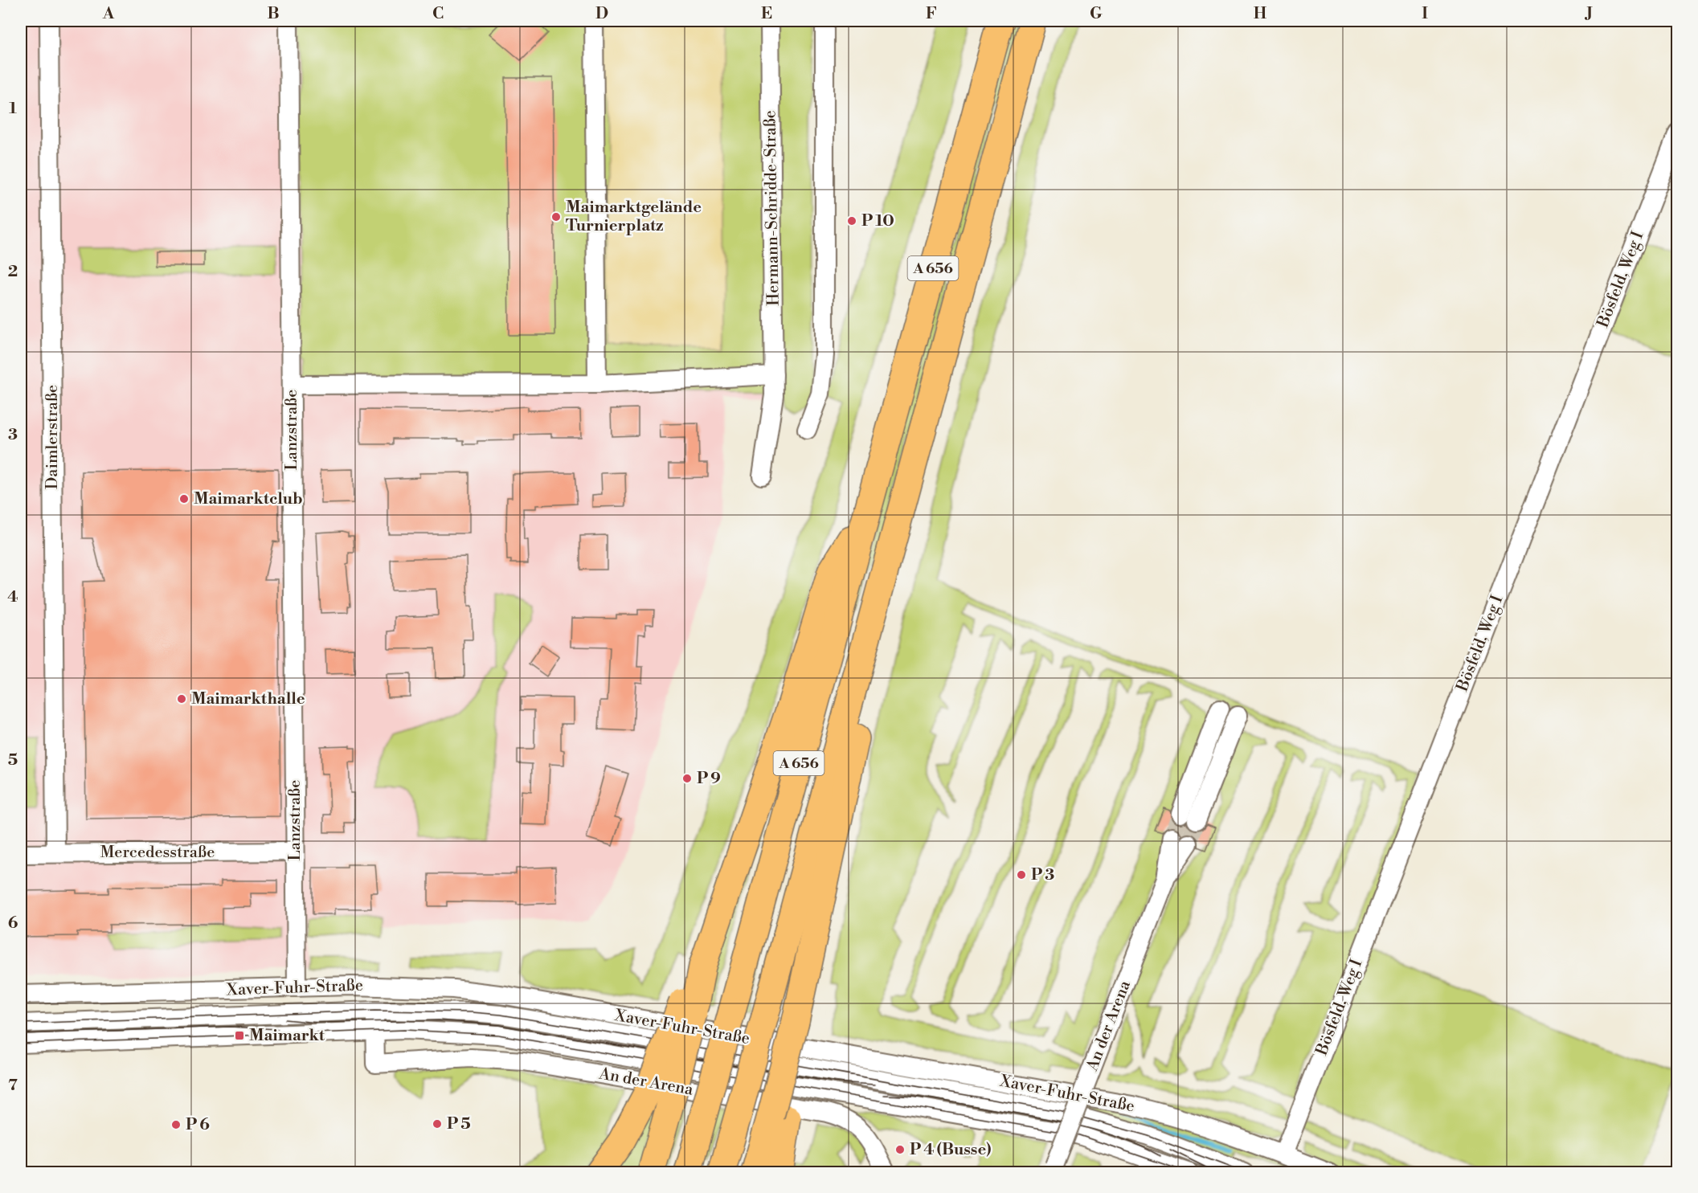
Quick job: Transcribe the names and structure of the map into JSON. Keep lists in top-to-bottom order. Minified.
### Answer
{"streets":{"highway":["A 656"],"street":["Hermann-Schridde-Straße","Bösfeld, Weg I","Lanzstraße","Daimlerstraße","Mercedesstraße","Xaver-Fuhr-Straße","An der Arena"]},"crossings":[["Bösfeld, Weg I","Xaver-Fuhr-Straße"],["Lanzstraße","Mercedesstraße"],["Lanzstraße","Xaver-Fuhr-Straße"],["Daimlerstraße","Mercedesstraße"]],"places":{"other":["Maimarktgelände Turnierplatz","P 10","Maimarktclub","Maimarkthalle","P 9","P 3","P 5","P 6","P 4 (Busse)"],"transit":["Maimarkt"]},"grid":{"columns":["A","B","C","D","E","F","G","H","I","J"],"rows":["1","2","3","4","5","6","7"]}}
